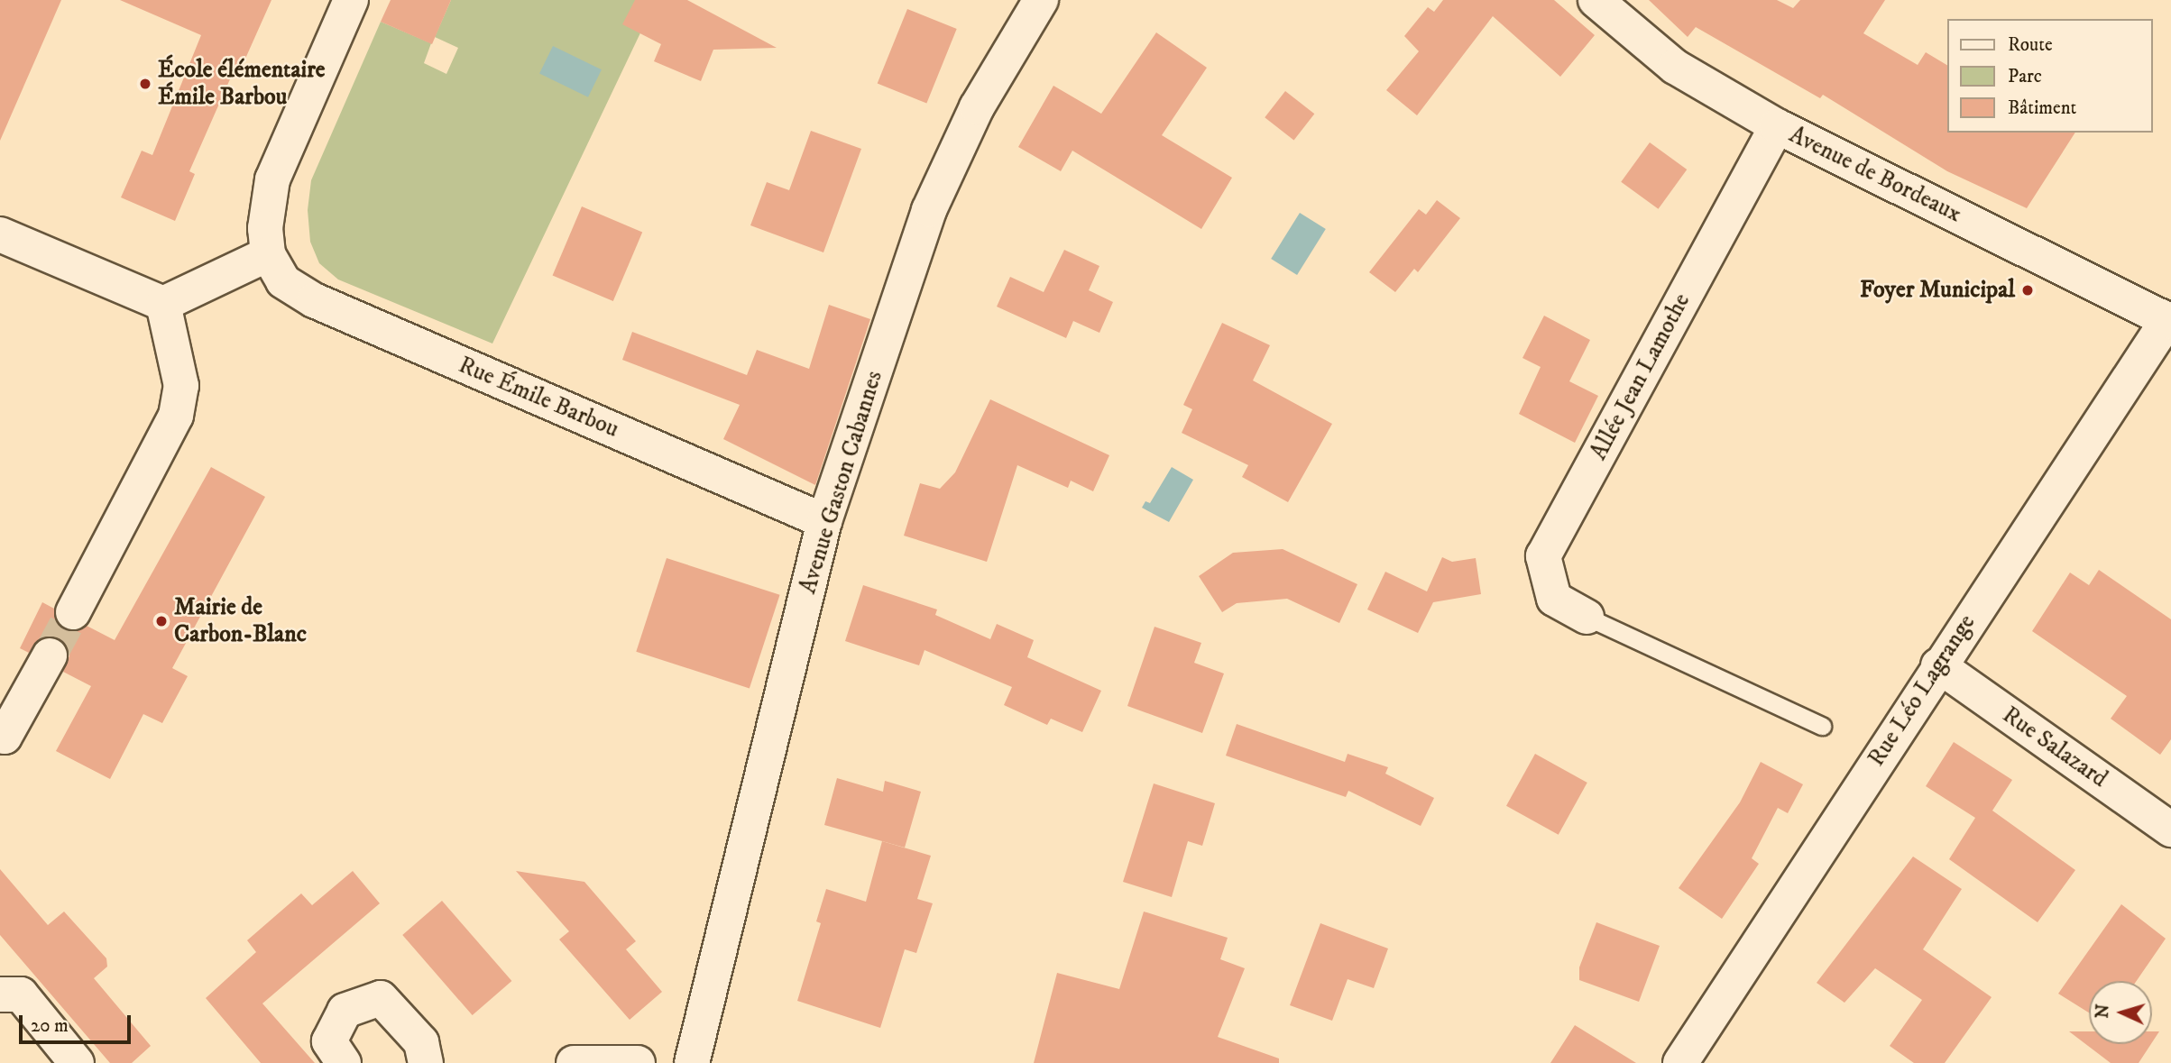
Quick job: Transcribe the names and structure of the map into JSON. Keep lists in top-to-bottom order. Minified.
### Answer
{"streets":{"street":["Avenue de Bordeaux","Allée Jean Lamothe","Rue Émile Barbou","Avenue Gaston Cabannes","Rue Léo Lagrange","Rue Salazard"]},"crossings":[["Avenue de Bordeaux","Allée Jean Lamothe"],["Avenue de Bordeaux","Rue Léo Lagrange"],["Rue Émile Barbou","Avenue Gaston Cabannes"],["Rue Léo Lagrange","Rue Salazard"]],"places":["École élémentaire Émile Barbou","Foyer Municipal","Mairie de Carbon-Blanc"],"legend":["Route","Parc","Bâtiment"],"scale_bar":"20 m","north":"left"}
